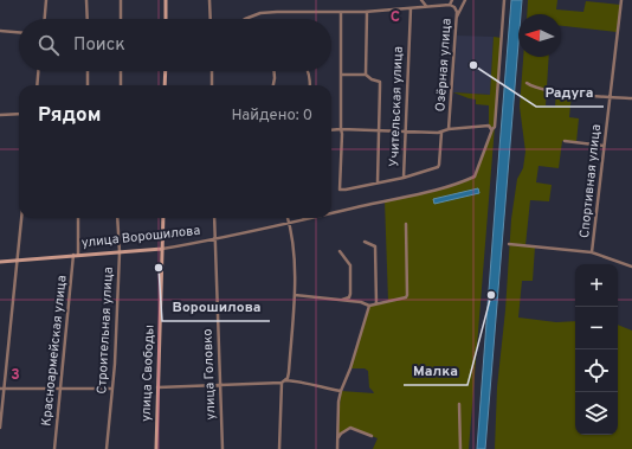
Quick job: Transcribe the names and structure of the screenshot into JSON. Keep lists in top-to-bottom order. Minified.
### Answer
{"streets":{"main road":["улица Ворошилова","улица Свободы"],"street":["Озёрная улица","Учительская улица","Спортивная улица","Строительная улица","Красноармейская улица","улица Головко"]},"crossings":[["улица Ворошилова","Строительная улица"],["улица Ворошилова","Красноармейская улица"],["улица Ворошилова","улица Свободы"],["улица Ворошилова","улица Головко"]],"places":["Радуга","Ворошилова","Малка"],"north":"left","page":{"search":"Поиск","heading":["Рядом","Найдено: 0"],"map_buttons":["+","−"]},"grid":{"columns":["C"],"rows":["3"]}}
